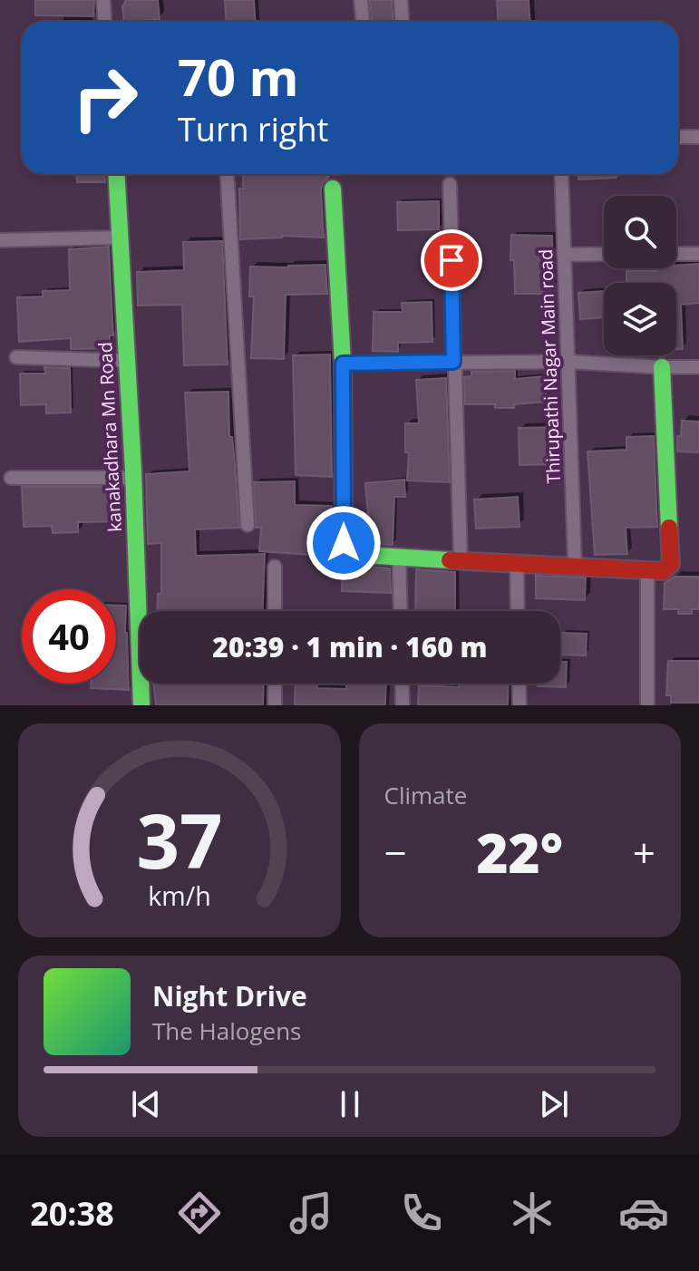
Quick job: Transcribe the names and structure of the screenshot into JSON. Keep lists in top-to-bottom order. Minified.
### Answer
{"streets":{"street":["Thirupathi Nagar Main road","kanakadhara Mn Road"]},"page":{"turn":["70 m","Turn right"],"limit":"40","trip":"20:39 · 1 min · 160 m","tile":"Climate","heat":["−","22°","+"],"song":["Night Drive","The Halogens"],"tabs":"20:38","gauge":["37","km/h"]}}
